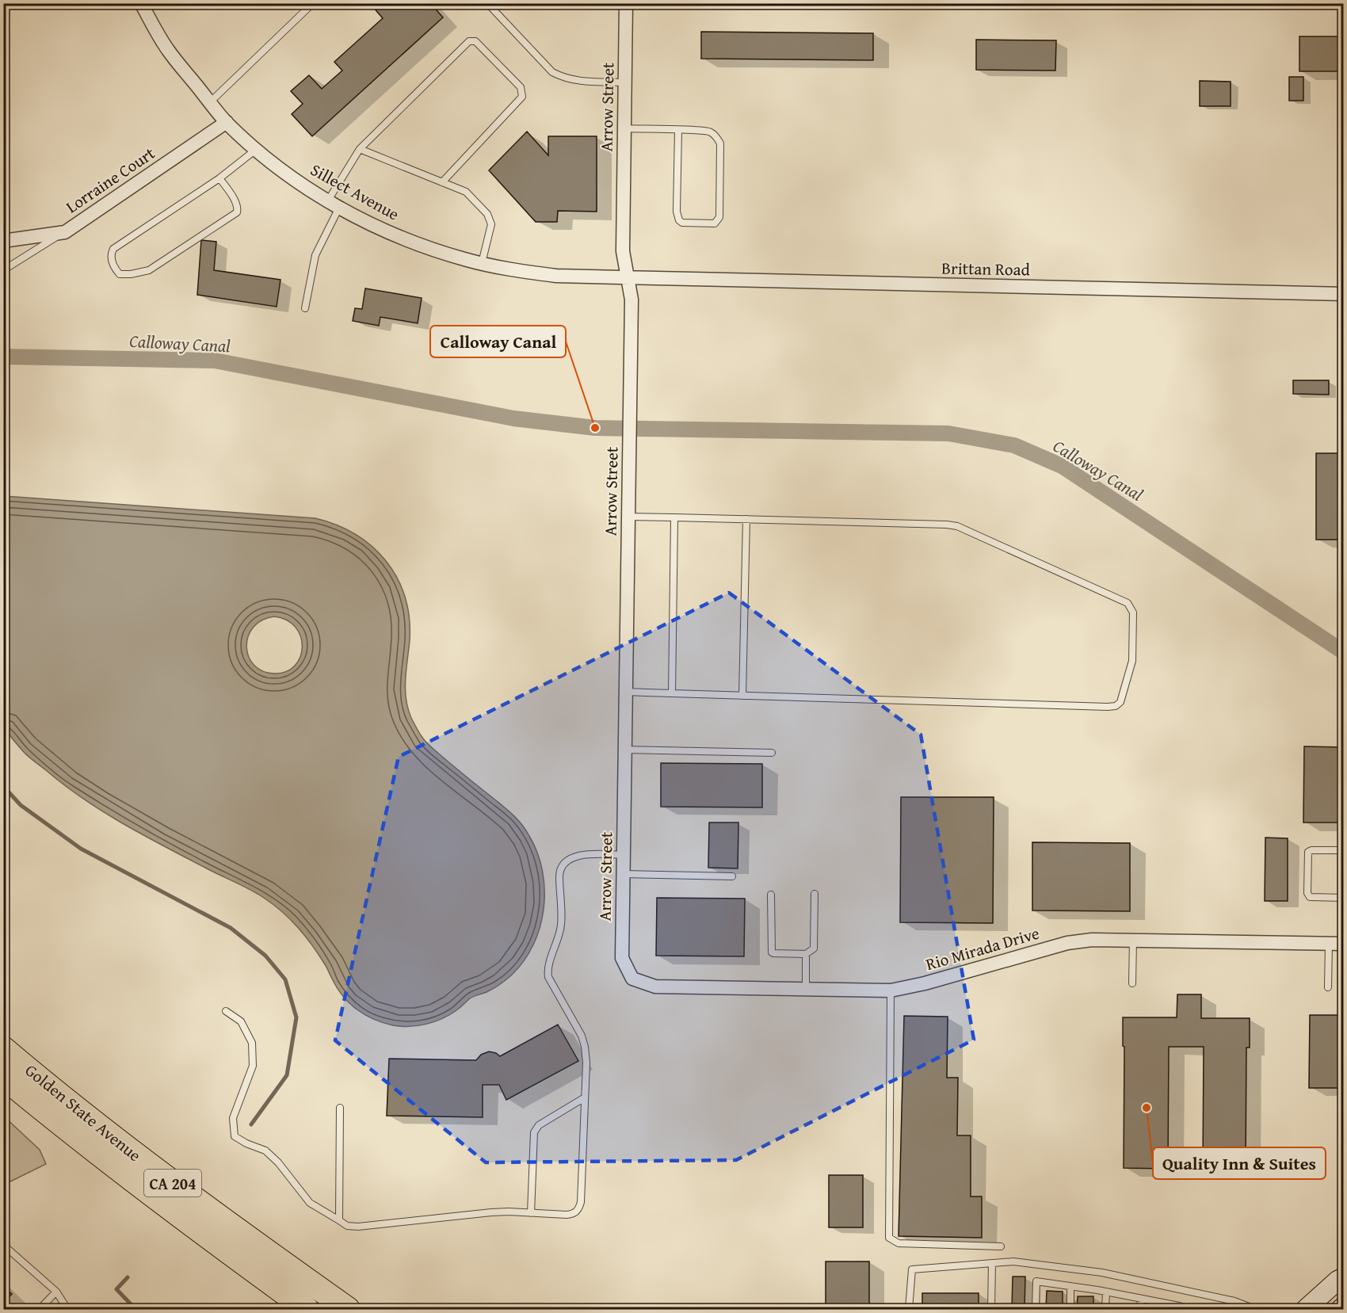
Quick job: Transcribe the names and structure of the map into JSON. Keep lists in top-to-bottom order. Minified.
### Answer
{"streets":{"highway":["Golden State Avenue","CA 204"],"street":["Arrow Street","Lorraine Court","Sillect Avenue","Brittan Road","Rio Mirada Drive"]},"crossings":[["Arrow Street","Sillect Avenue"],["Arrow Street","Brittan Road"],["Arrow Street","Rio Mirada Drive"],["Lorraine Court","Sillect Avenue"],["Sillect Avenue","Brittan Road"]],"water":["Calloway Canal"],"places":["Calloway Canal","Quality Inn & Suites"]}
